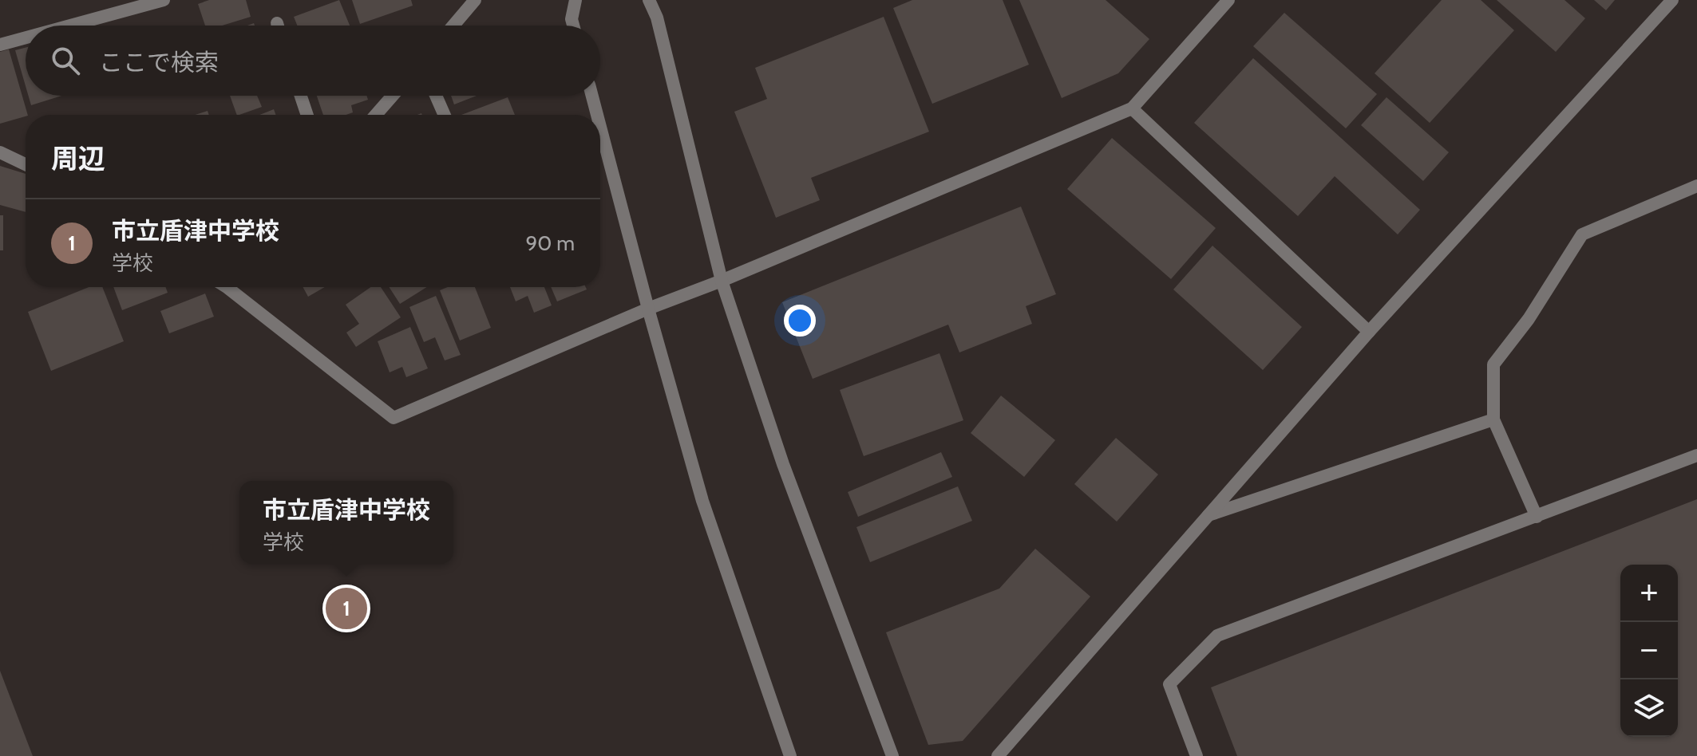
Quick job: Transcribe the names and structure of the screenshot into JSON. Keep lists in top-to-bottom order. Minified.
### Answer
{"page":{"search":"ここで検索","heading":"周辺","list":[{"mark":"1","name":"市立盾津中学校","note":"学校","value":"90 m"}],"popup":["市立盾津中学校","学校"],"map_buttons":["+","−"],"pins":"1"}}
